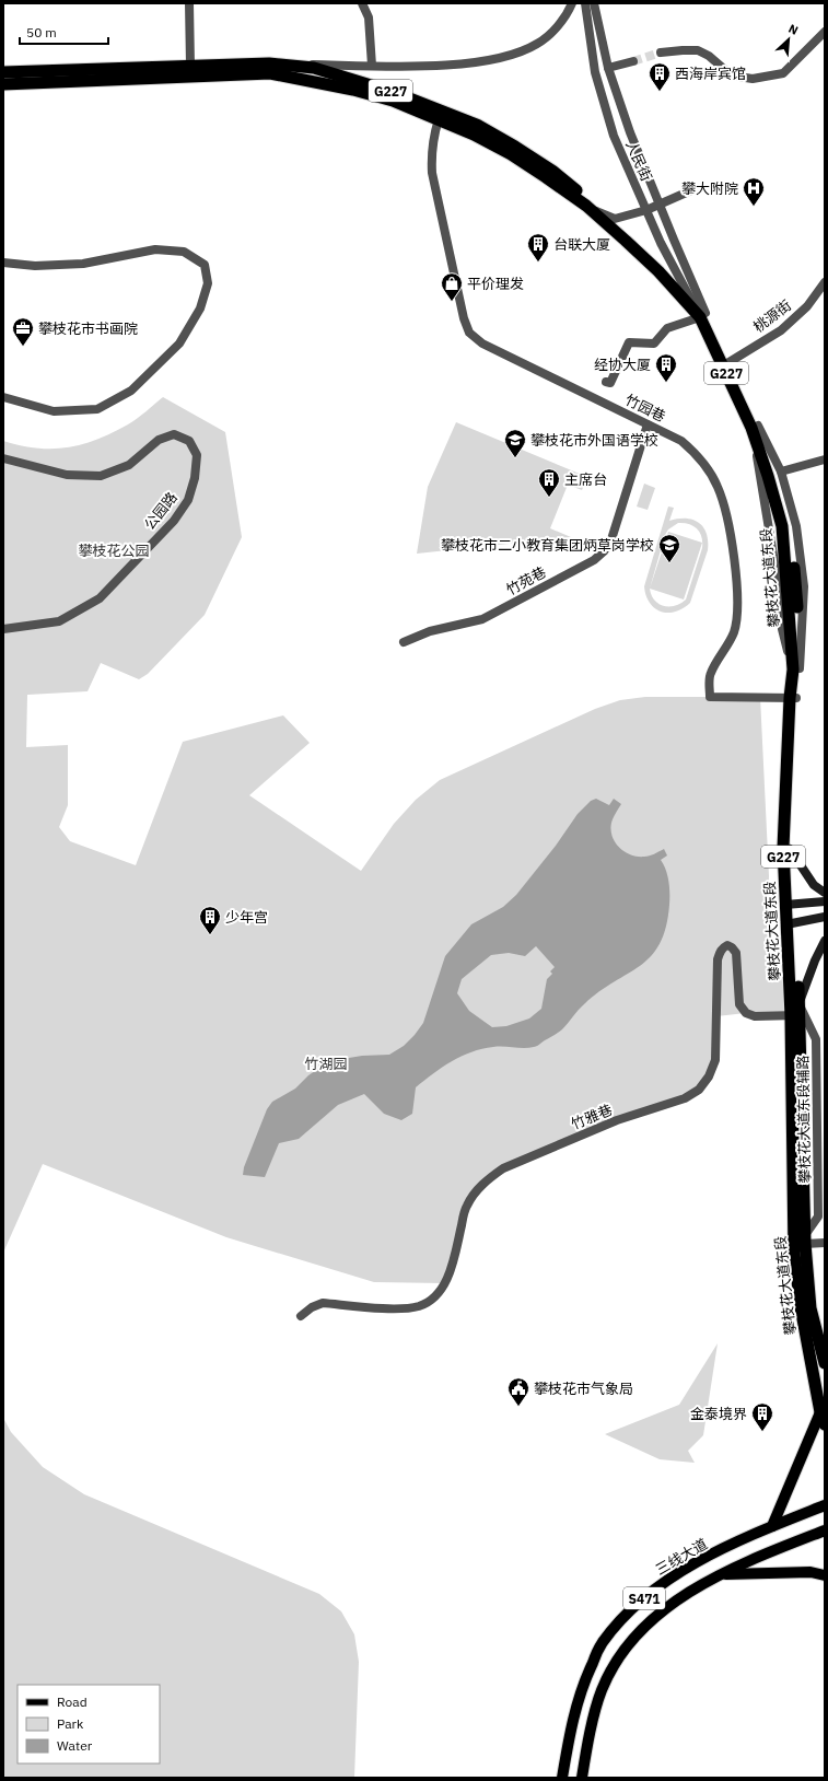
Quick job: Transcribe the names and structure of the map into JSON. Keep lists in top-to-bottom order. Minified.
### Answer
{"streets":{"highway":["G227","攀枝花大道东段"],"main road":["三线大道","S471"],"street":["人民街","桃源街","竹园巷","公园路","竹苑巷","竹雅巷"]},"crossings":[["G227","人民街"],["G227","竹园巷"],["G227","攀枝花大道东段"],["人民街","攀枝花大道东段"],["桃源街","攀枝花大道东段"],["竹园巷","攀枝花大道东段"],["竹园巷","竹苑巷"],["攀枝花大道东段","竹雅巷"]],"parks":["攀枝花公园","竹湖园"],"places":{"building":["西海岸宾馆","台联大厦","经协大厦","主席台","少年宫","金泰境界"],"hospital":["攀大附院"],"shop":["平价理发"],"office":["攀枝花市书画院"],"school or university":["攀枝花市外国语学校","攀枝花市二小教育集团炳草岗学校"],"public building":["攀枝花市气象局"]},"legend":["Road","Park","Water"],"scale_bar":"50 m","north":"top right"}
